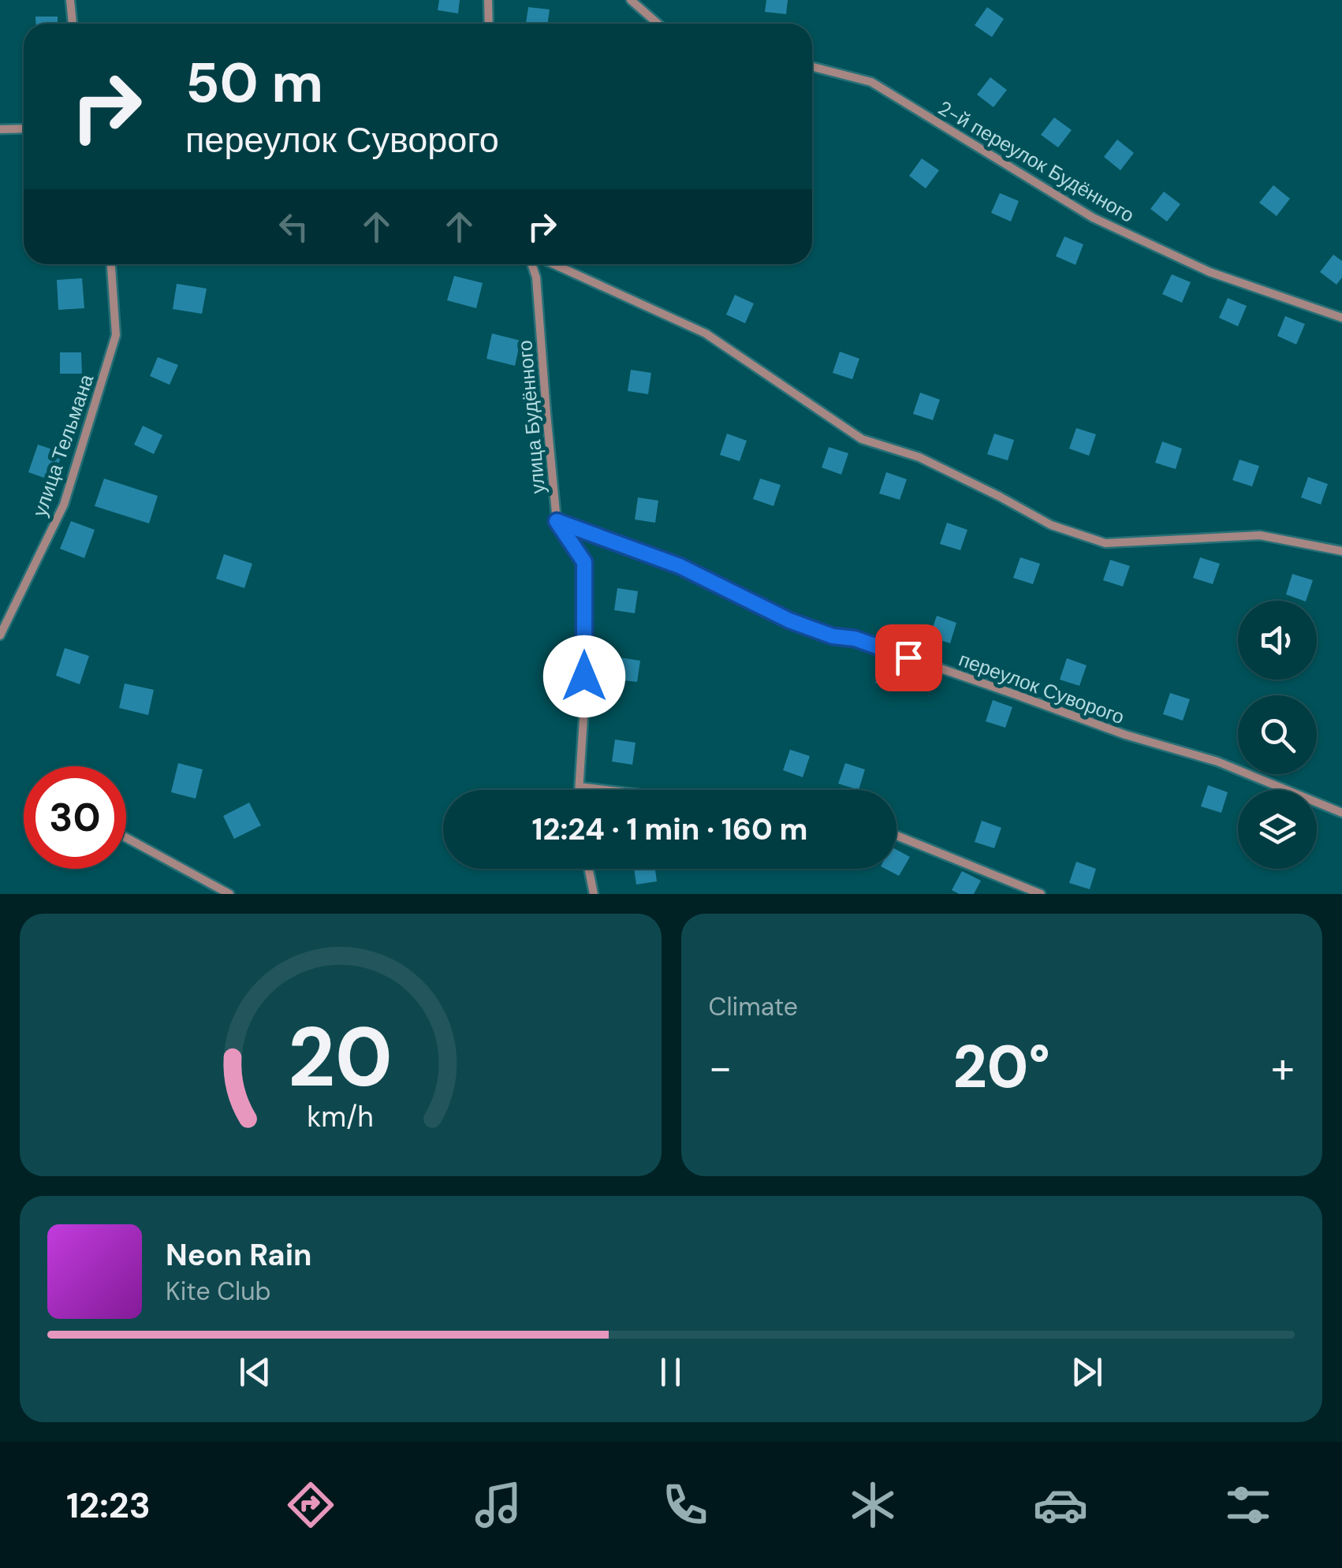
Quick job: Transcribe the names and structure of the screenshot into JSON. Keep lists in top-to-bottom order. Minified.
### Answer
{"streets":{"street":["2-й переулок Будённого","улица Будённого","улица Тельмана","переулок Суворого"]},"crossings":[["улица Будённого","переулок Суворого"]],"page":{"turn":["50 m","переулок Суворого"],"limit":"30","trip":"12:24 · 1 min · 160 m","tile":"Climate","heat":["−","20°","+"],"song":["Neon Rain","Kite Club"],"tabs":"12:23","gauge":["20","km/h"]}}
